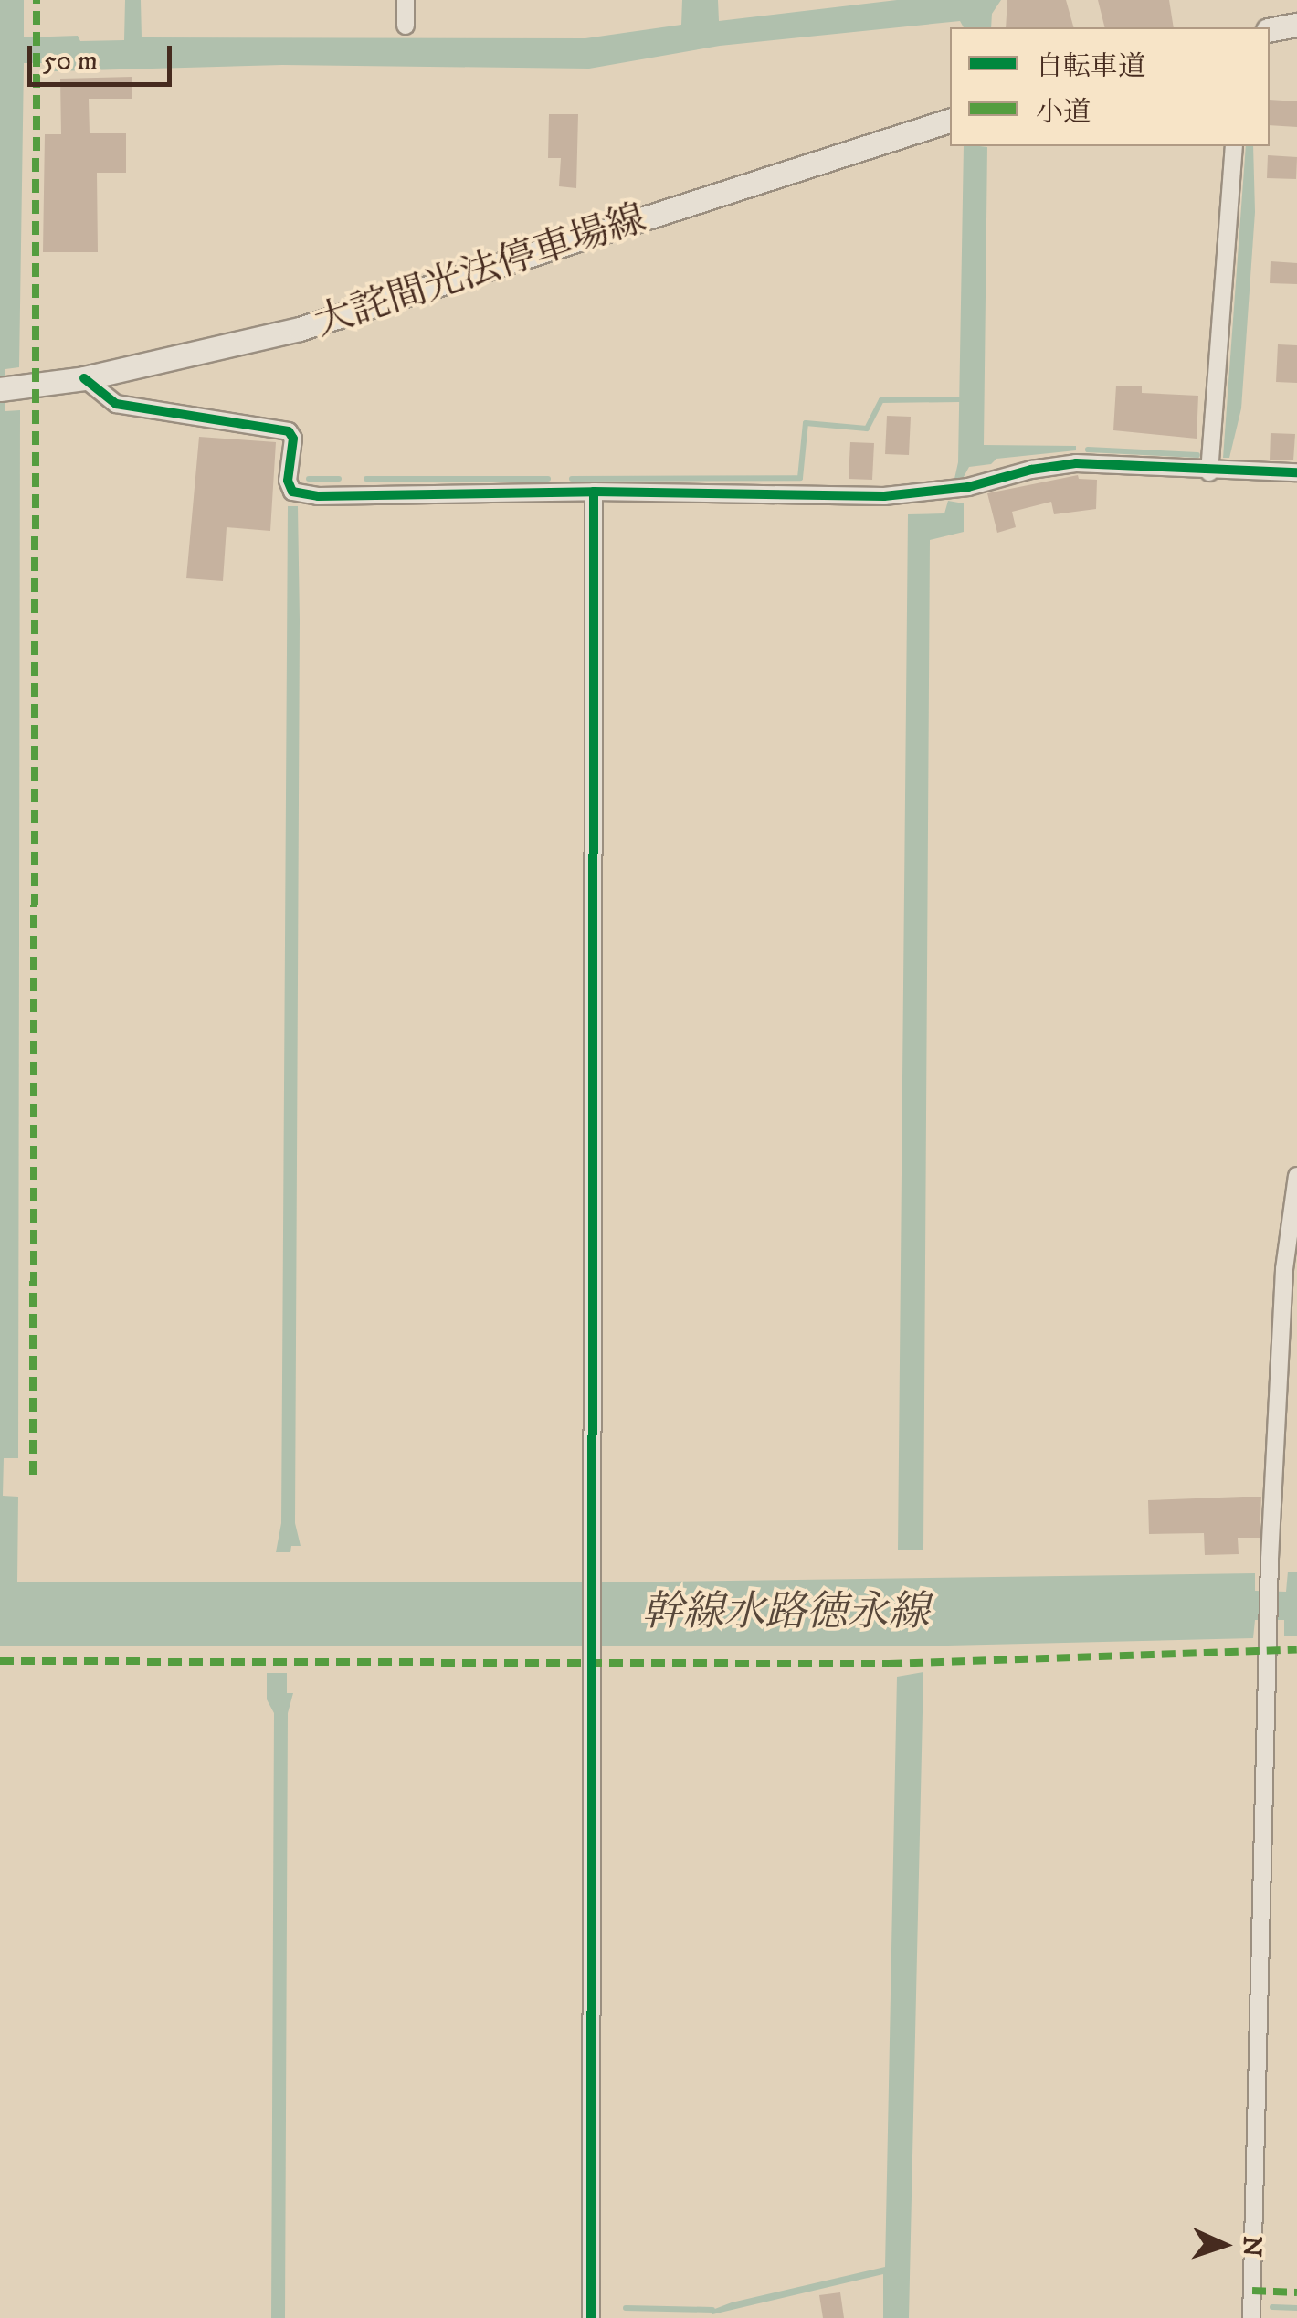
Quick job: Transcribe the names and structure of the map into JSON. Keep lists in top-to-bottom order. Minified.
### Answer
{"streets":{"main road":["大詫間光法停車場線"]},"water":["幹線水路徳永線"],"legend":["自転車道","小道"],"scale_bar":"50 m","north":"right"}
